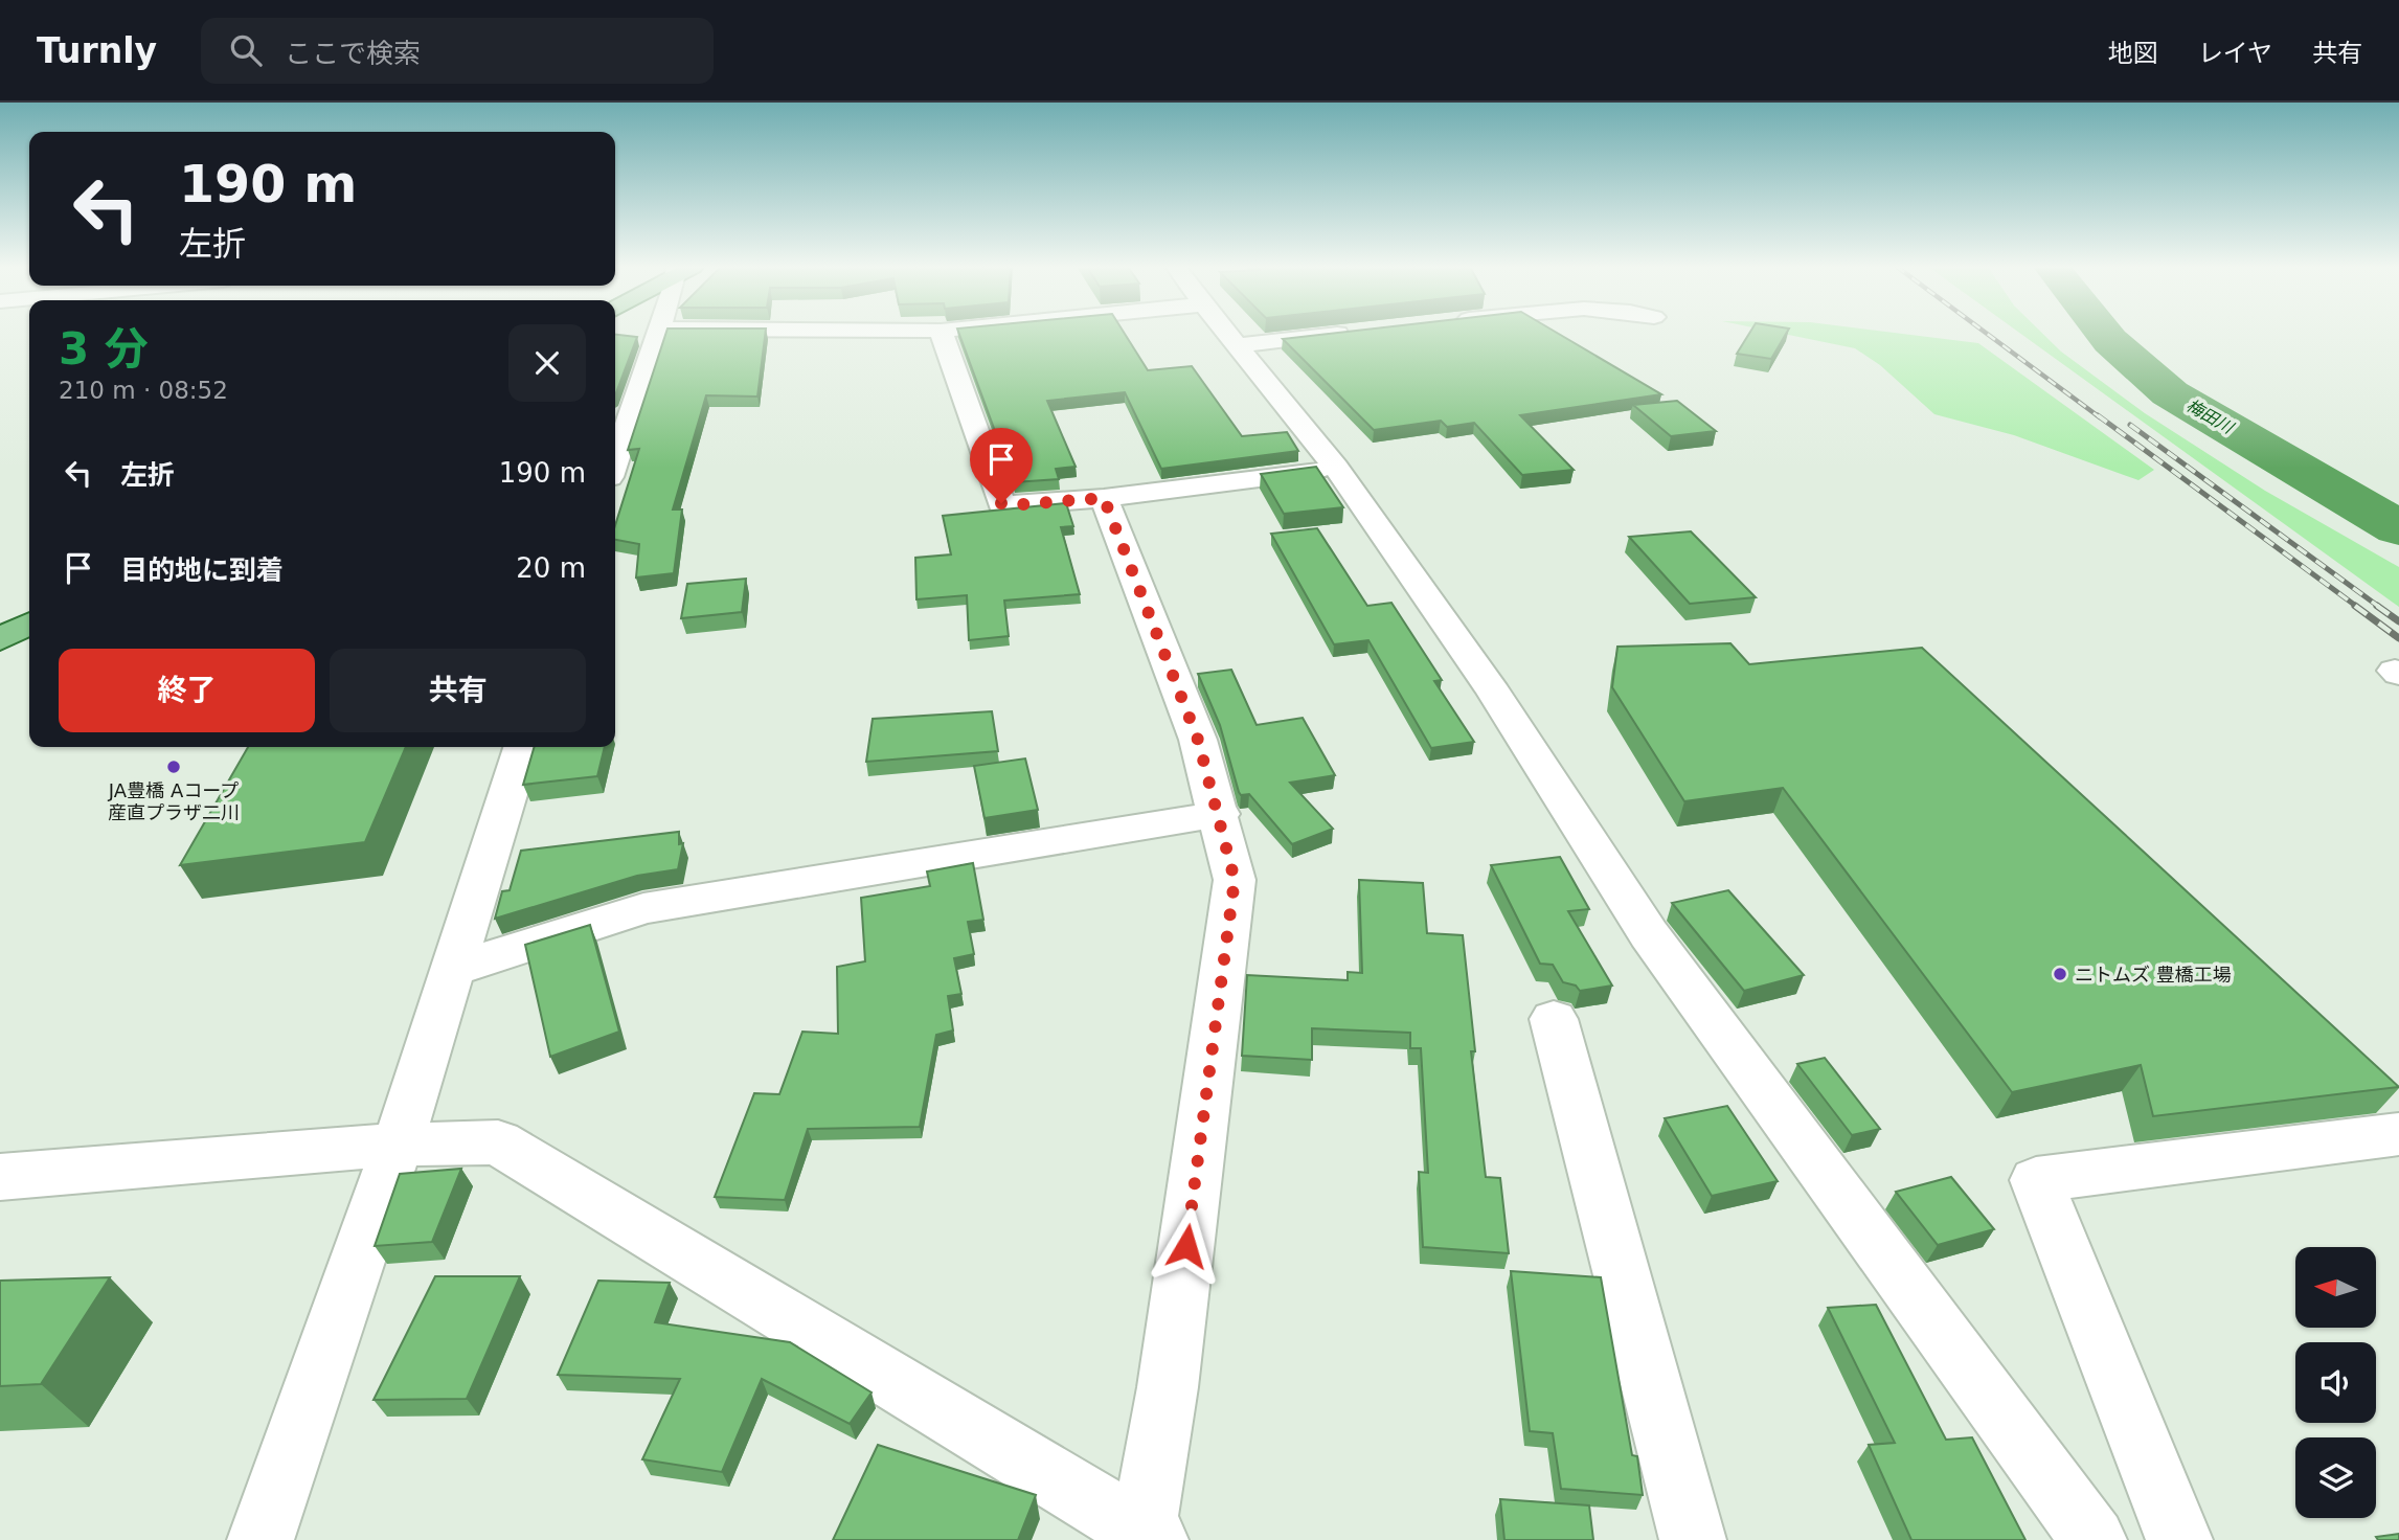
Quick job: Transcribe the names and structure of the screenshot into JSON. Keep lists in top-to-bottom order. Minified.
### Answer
{"water":["梅田川"],"places":["JA豊橋 Aコープ 産直プラザ二川","ニトムズ 豊橋工場"],"north":"left","page":{"header":"Turnly","search":"ここで検索","nav":["地図","レイヤ","共有"],"turn":["190 m","左折"],"heading":["3 分","210 m · 08:52"],"list":[{"name":"左折","value":"190 m"},{"name":"目的地に到着","value":"20 m"}],"buttons":["終了","共有"]}}
